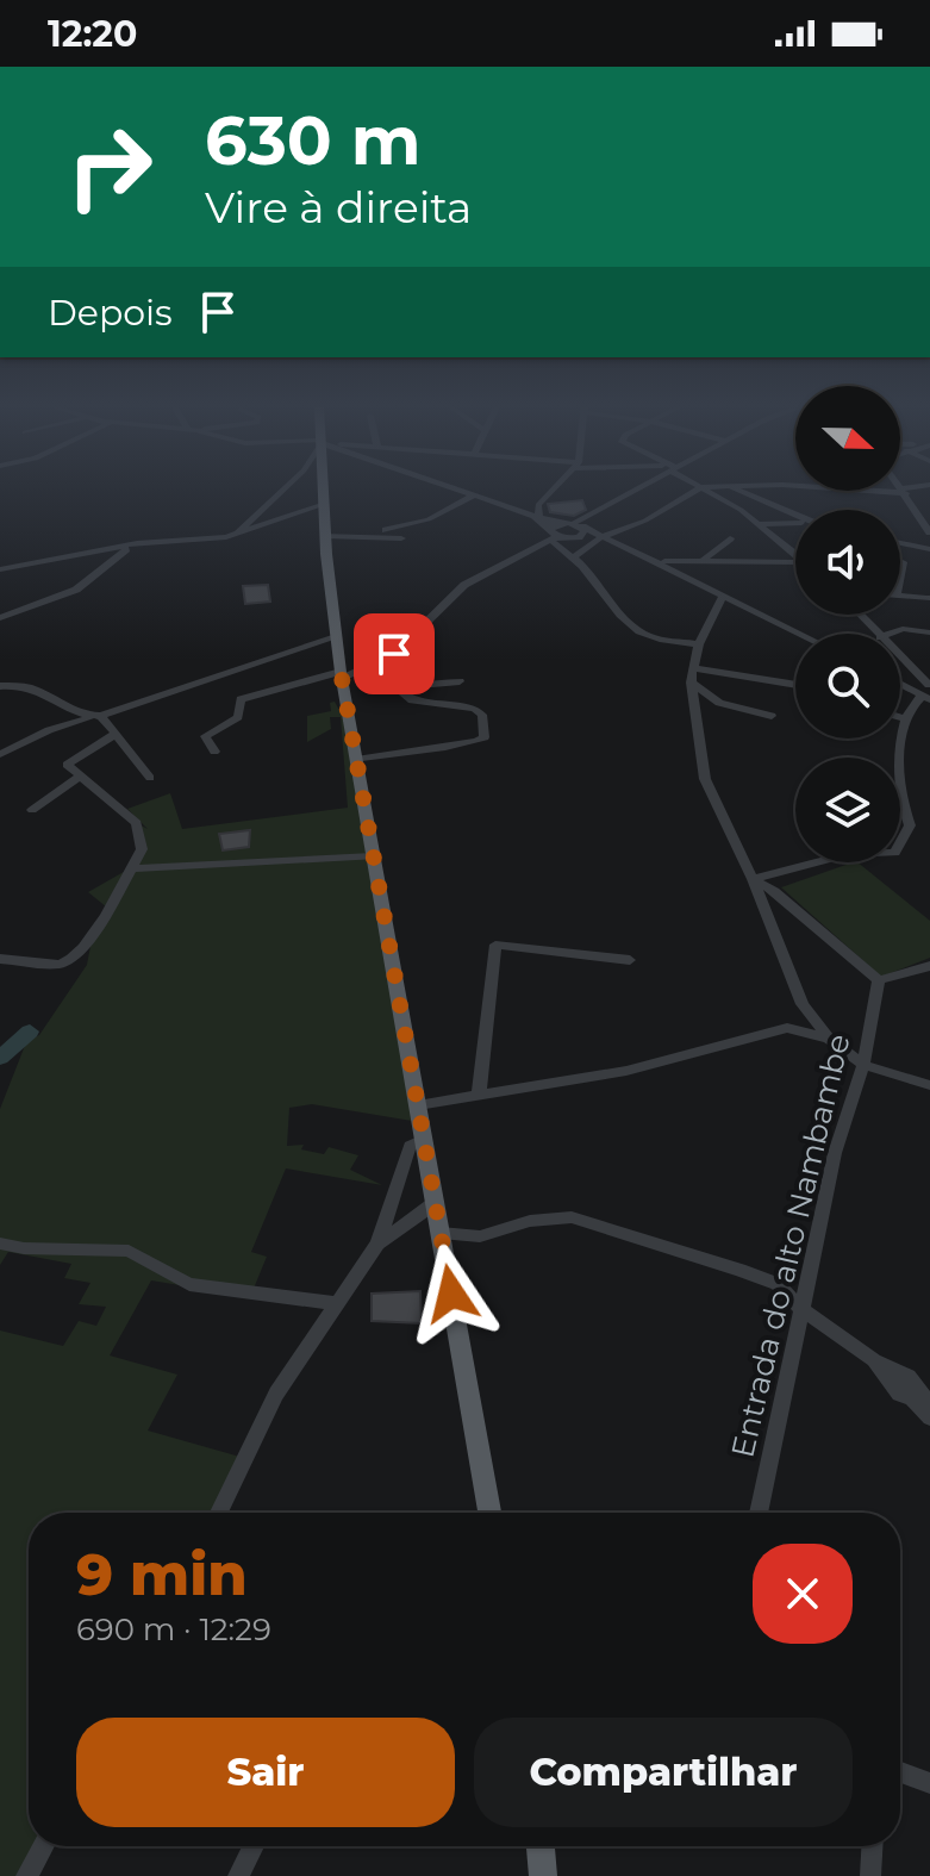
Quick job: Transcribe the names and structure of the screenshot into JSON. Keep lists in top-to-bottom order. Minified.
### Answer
{"streets":{"street":["Entrada do alto Nambambe"]},"north":"right","page":{"status":"12:20","turn":["630 m","Vire à direita"],"then":"Depois","heading":["9 min","690 m · 12:29"],"buttons":["Sair","Compartilhar"]}}
